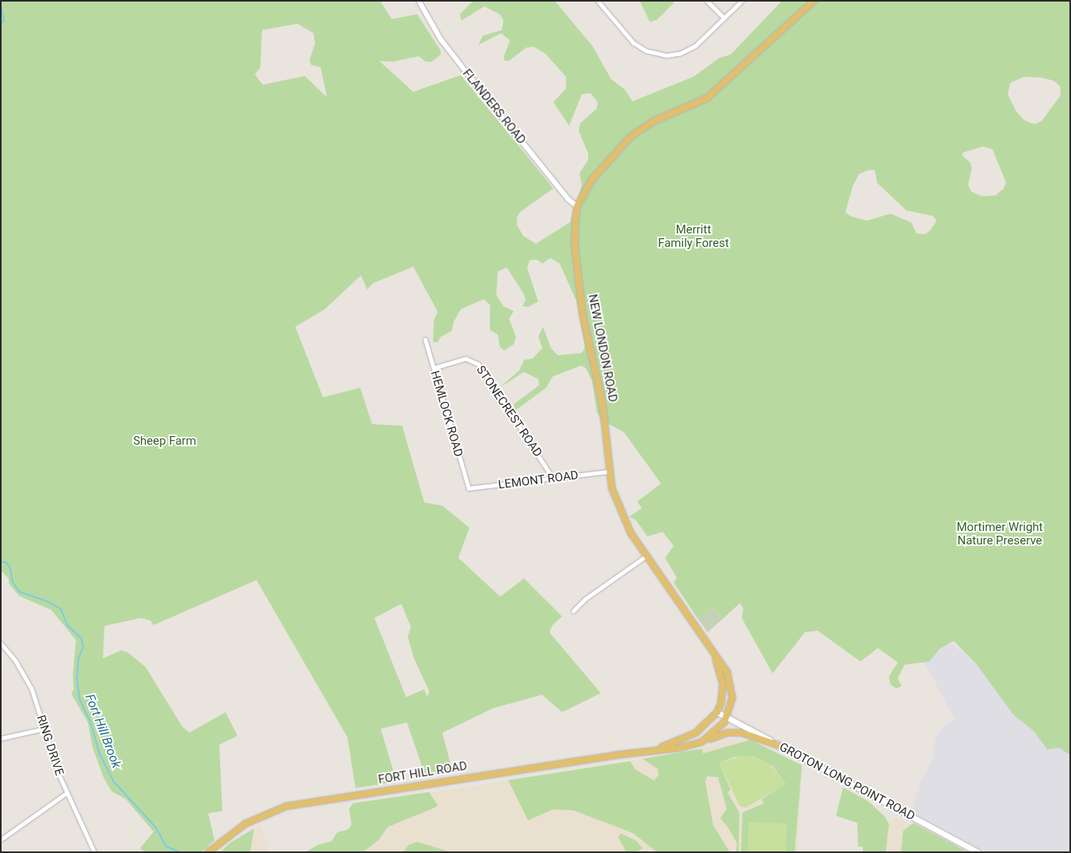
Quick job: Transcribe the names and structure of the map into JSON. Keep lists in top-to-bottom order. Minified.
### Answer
{"streets":{"main road":["NEW LONDON ROAD","FORT HILL ROAD","GROTON LONG POINT ROAD"],"street":["FLANDERS ROAD","STONECREST ROAD","HEMLOCK ROAD","LEMONT ROAD","RING DRIVE"]},"crossings":[["FLANDERS ROAD","NEW LONDON ROAD"],["NEW LONDON ROAD","LEMONT ROAD"],["NEW LONDON ROAD","FORT HILL ROAD"],["STONECREST ROAD","HEMLOCK ROAD"],["STONECREST ROAD","LEMONT ROAD"],["HEMLOCK ROAD","LEMONT ROAD"],["FORT HILL ROAD","GROTON LONG POINT ROAD"]],"water":["Fort Hill Brook"],"parks":["Merritt Family Forest","Sheep Farm","Mortimer Wright Nature Preserve"]}
